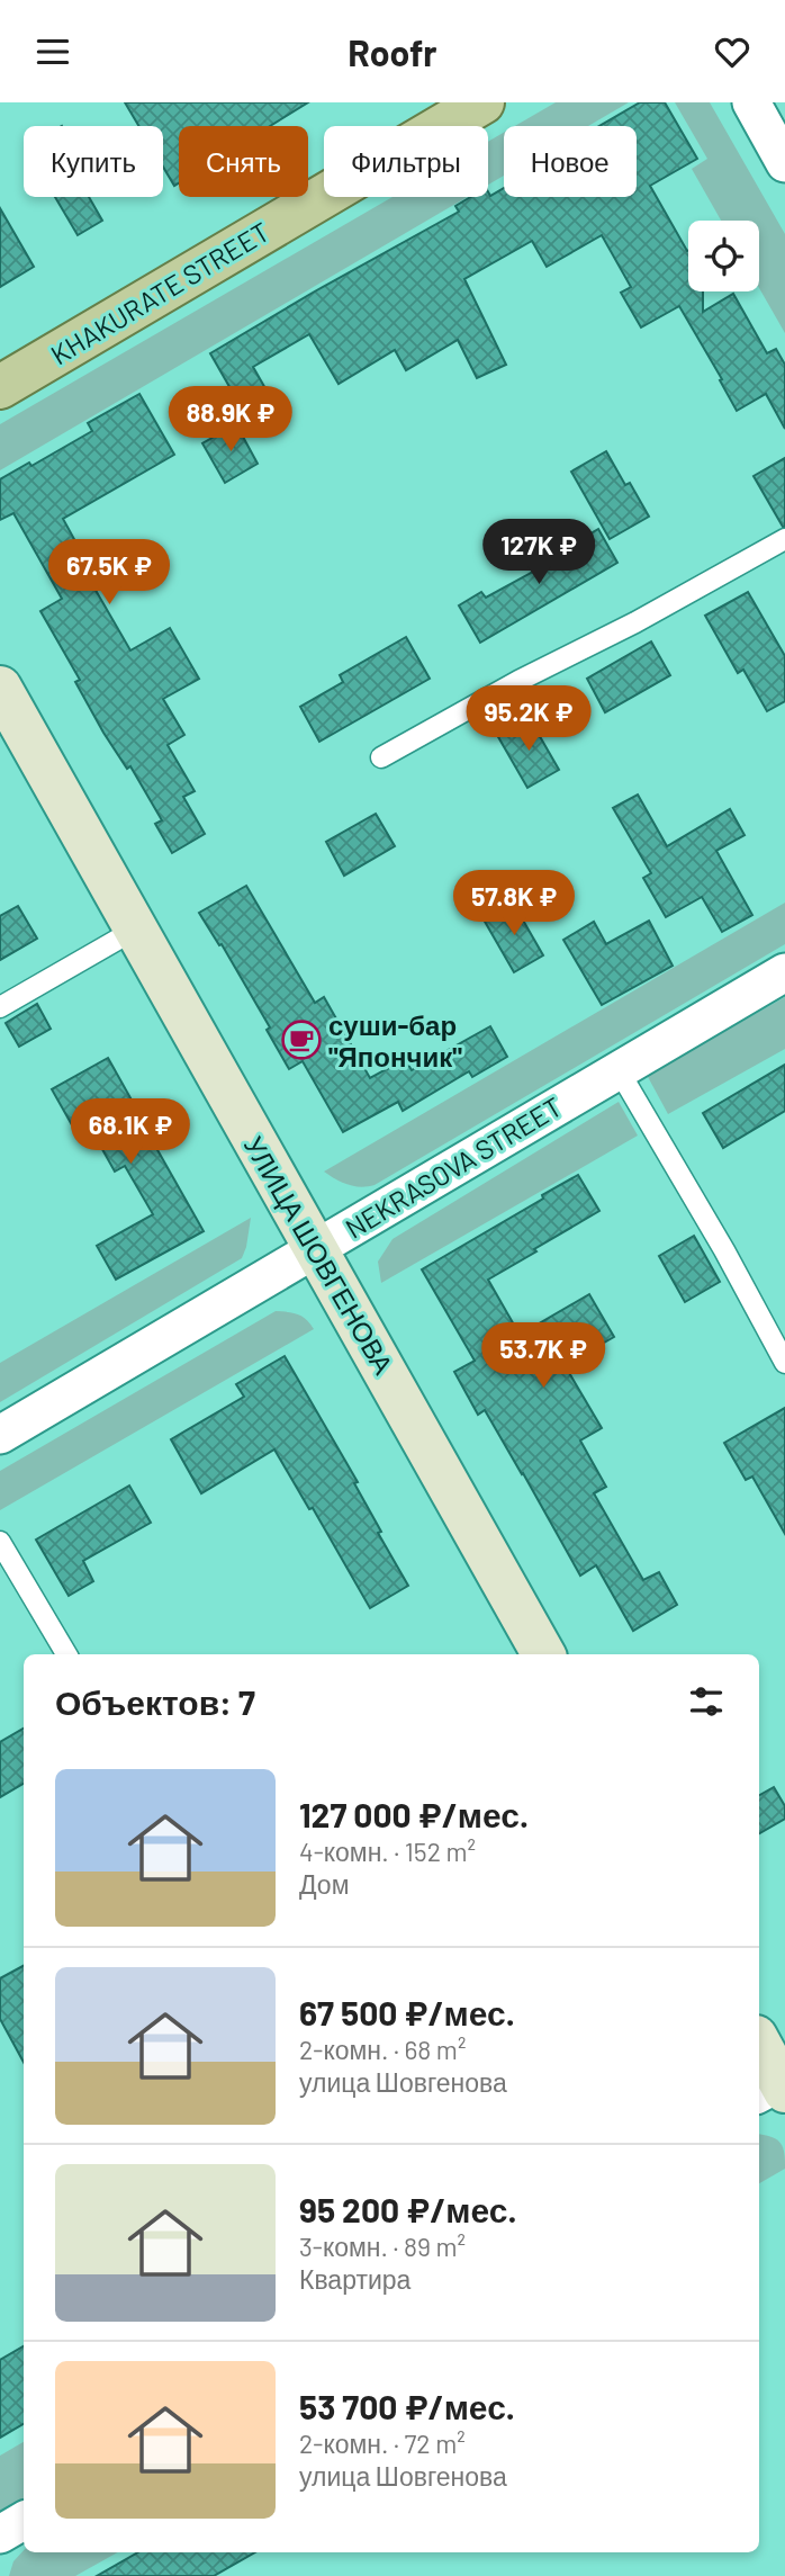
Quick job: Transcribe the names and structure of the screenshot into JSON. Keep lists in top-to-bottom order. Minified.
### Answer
{"streets":{"main road":["KHAKURATE STREET","УЛИЦА ШОВГЕНОВА"],"street":["NEKRASOVA STREET"]},"crossings":[["NEKRASOVA STREET","УЛИЦА ШОВГЕНОВА"]],"places":{"cafe":["суши-бар \"Япончик\""]},"page":{"header":"Roofr","chip":["Купить","Снять","Фильтры","Новое"],"price":["88.9K ₽","127K ₽","67.5K ₽","95.2K ₽","57.8K ₽","68.1K ₽","53.7K ₽"],"heading":"Объектов: 7","list":[{"name":"127 000 ₽/мес.","note":"4-комн. · 152 m² · Дом"},{"name":"67 500 ₽/мес.","note":"2-комн. · 68 m² · улица Шовгенова"},{"name":"95 200 ₽/мес.","note":"3-комн. · 89 m² · Квартира"},{"name":"53 700 ₽/мес.","note":"2-комн. · 72 m² · улица Шовгенова"}]}}
